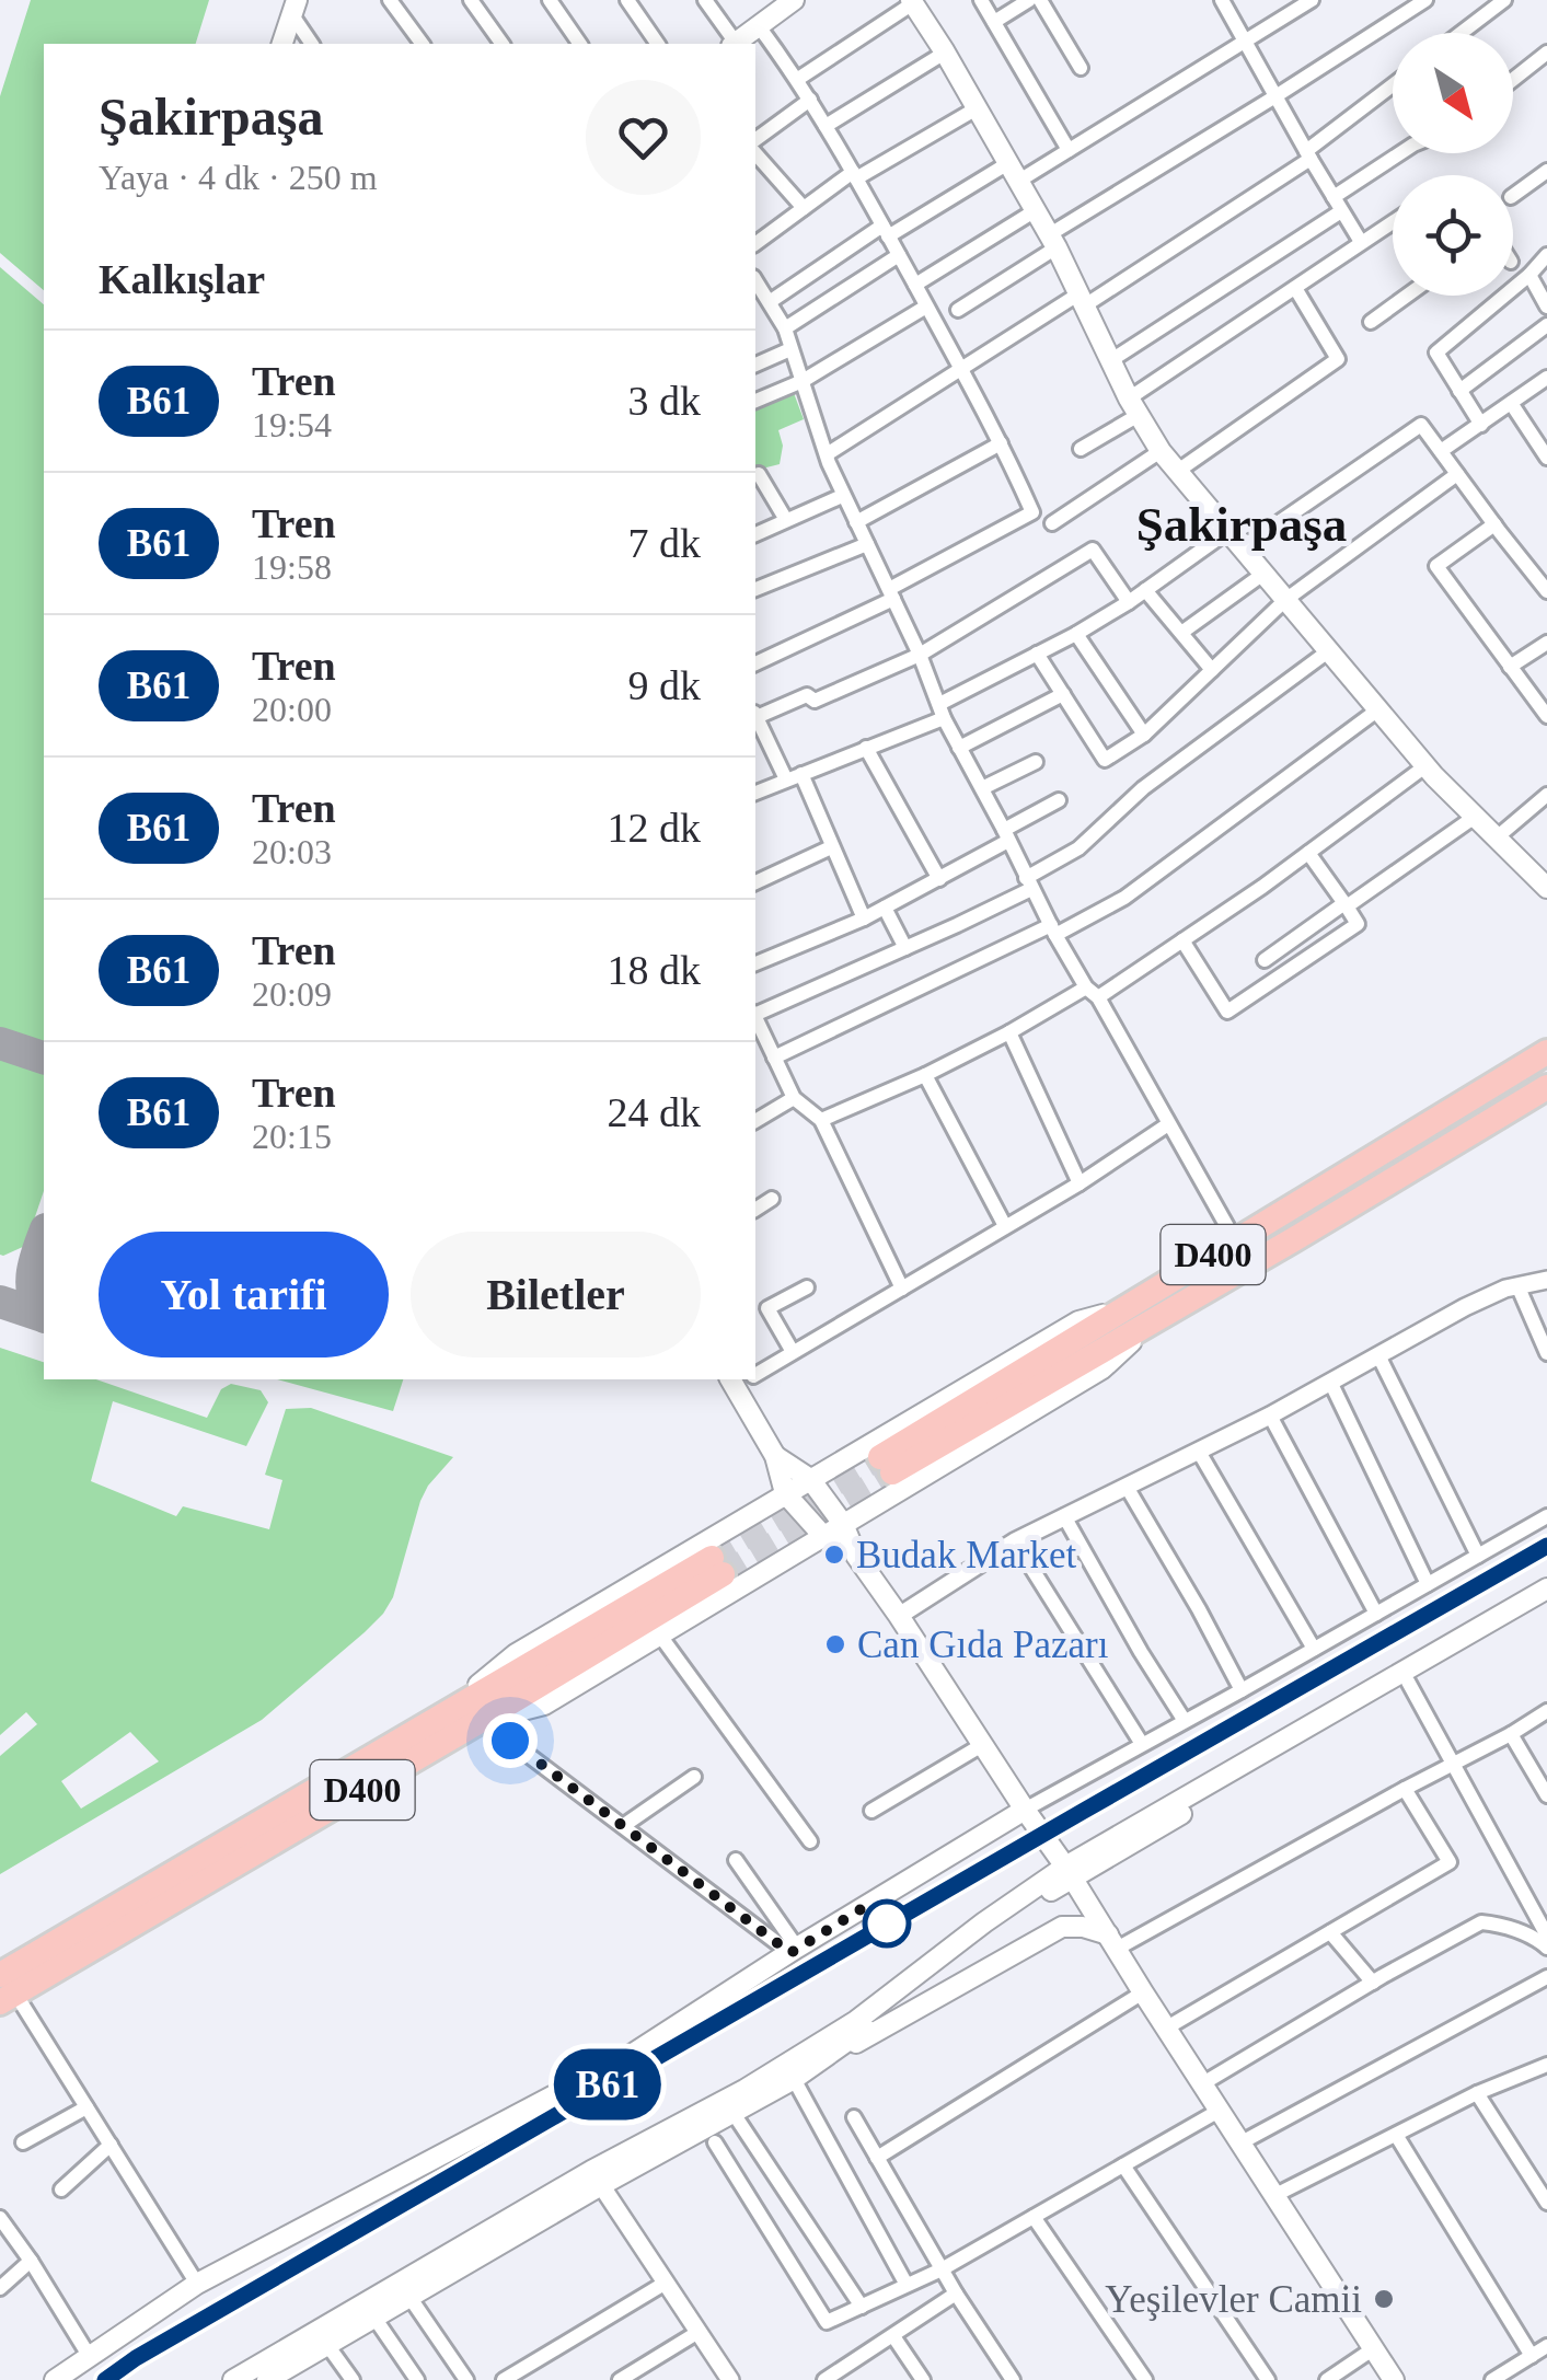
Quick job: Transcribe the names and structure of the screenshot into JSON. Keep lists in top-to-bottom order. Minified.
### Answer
{"streets":{"highway":["D400"]},"districts":["Şakirpaşa"],"places":["Budak Market","Can Gıda Pazarı","Yeşilevler Camii"],"north":"bottom right","page":{"on_map":"B61","heading":[["Şakirpaşa","Yaya · 4 dk · 250 m"],"Kalkışlar"],"list":[{"mark":"B61","name":"Tren","note":"19:54","value":"3 dk"},{"mark":"B61","name":"Tren","note":"19:58","value":"7 dk"},{"mark":"B61","name":"Tren","note":"20:00","value":"9 dk"},{"mark":"B61","name":"Tren","note":"20:03","value":"12 dk"},{"mark":"B61","name":"Tren","note":"20:09","value":"18 dk"},{"mark":"B61","name":"Tren","note":"20:15","value":"24 dk"}],"buttons":["Yol tarifi","Biletler"]}}
